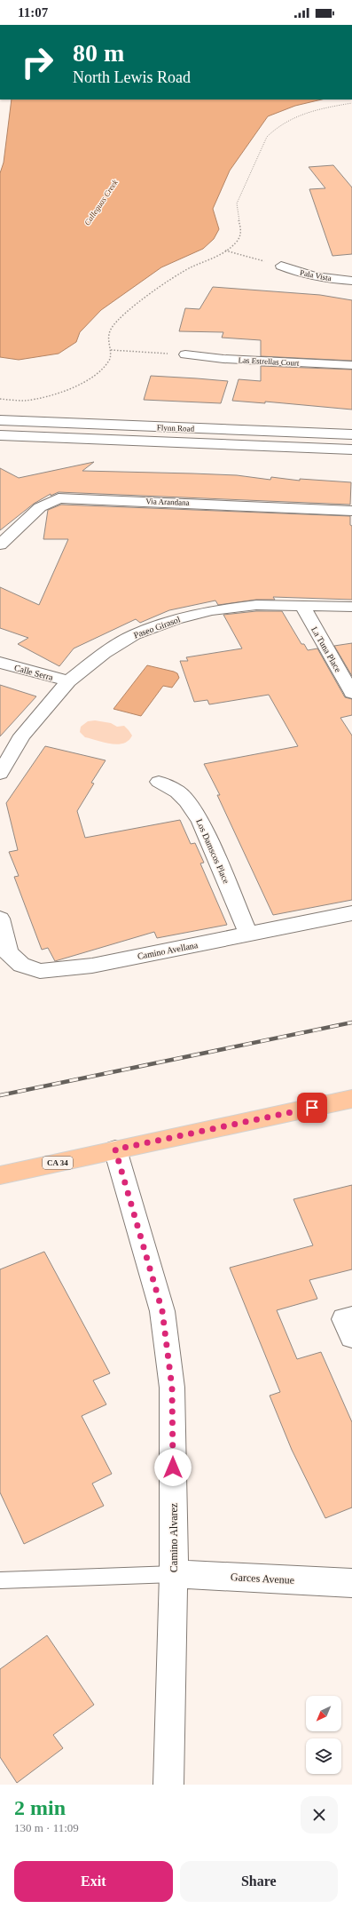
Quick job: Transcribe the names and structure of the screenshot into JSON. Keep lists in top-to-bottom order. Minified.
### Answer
{"streets":{"main road":["CA 34"],"street":["Pala Vista","Las Estrellas Court","Flynn Road","Via Arandana","Paseo Girasol","La Tuna Place","Calle Serra","Los Damscos Place","Camino Avellana","Camino Alvarez","Garces Avenue"]},"crossings":[["Paseo Girasol","La Tuna Place"],["Paseo Girasol","Calle Serra"],["Los Damscos Place","Camino Avellana"],["CA 34","Camino Alvarez"],["Camino Alvarez","Garces Avenue"]],"water":["Calleguas Creek"],"north":"bottom left","page":{"status":"11:07","turn":["80 m","North Lewis Road"],"heading":["2 min","130 m · 11:09"],"buttons":["Exit","Share"]}}
